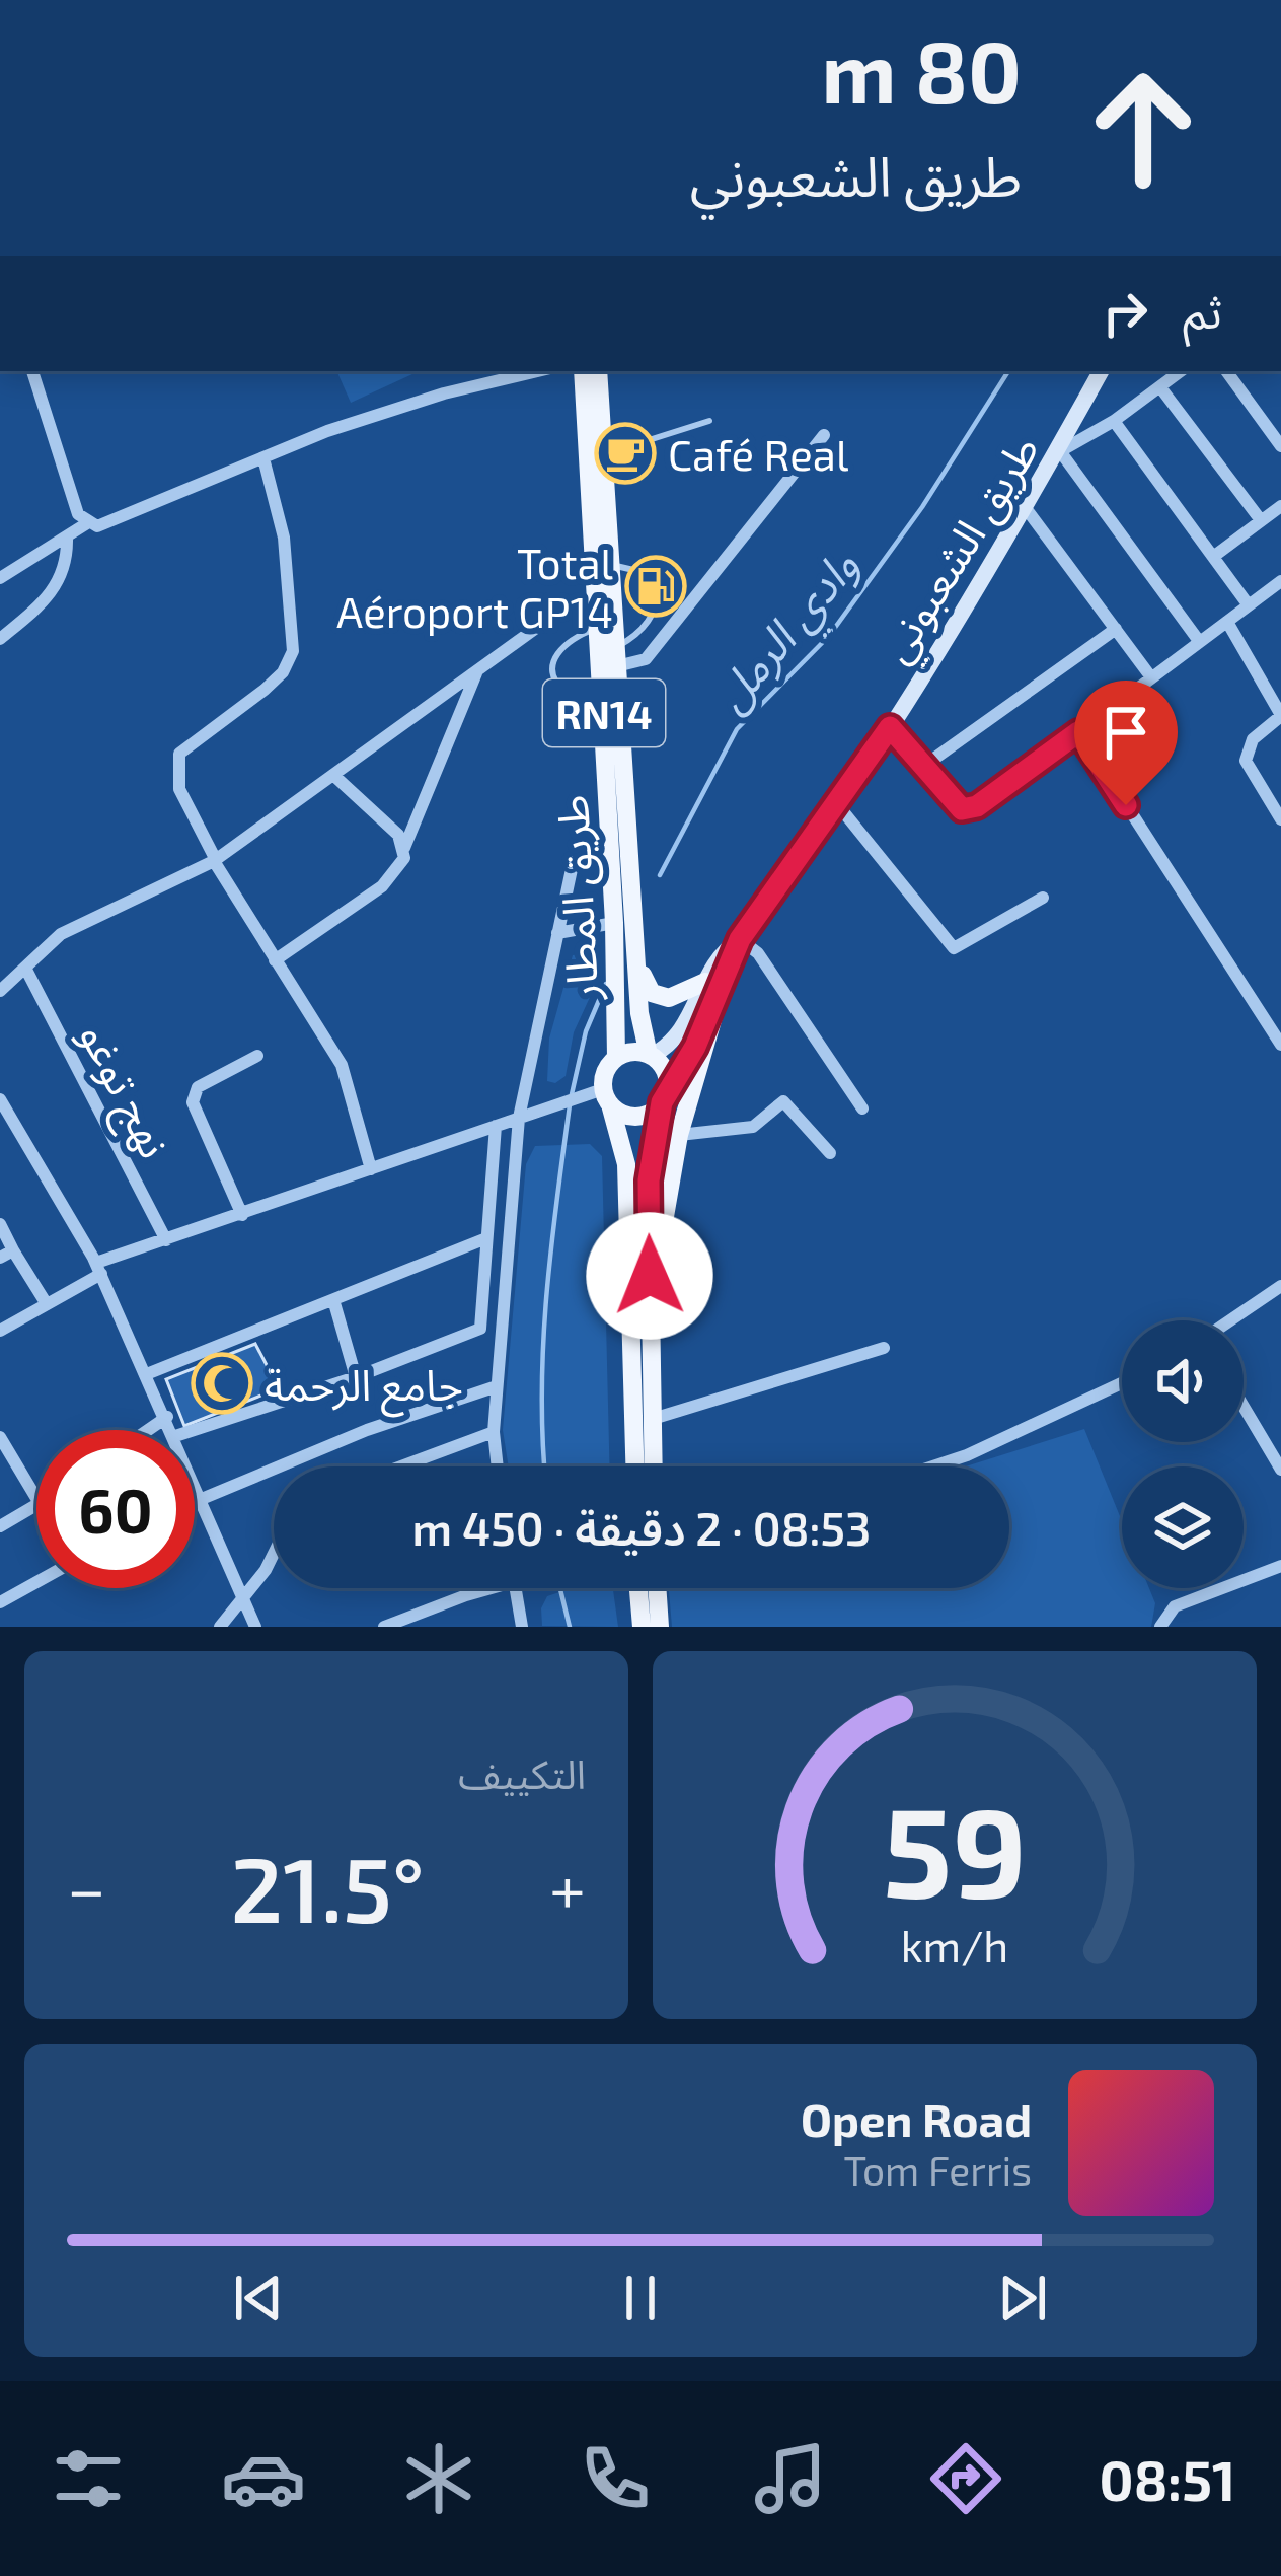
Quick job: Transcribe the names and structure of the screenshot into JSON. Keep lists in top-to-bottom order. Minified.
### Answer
{"streets":{"main road":["RN14","طريق المطار"],"street":["طريق الشعبوني","نهج توغو"]},"crossings":[["طريق الشعبوني","RN14"],["طريق الشعبوني","طريق المطار"],["RN14","طريق المطار"]],"water":["وادي الرمل"],"places":{"cafe":["Café Real"],"fuel station":["Total Aéroport GP14"],"mosque":["جامع الرحمة"]},"page":{"turn":["80 m","طريق الشعبوني"],"then":"ثم","limit":"60","trip":"08:53 · 2 دقيقة · 450 m","tile":"التكييف","heat":["−","21.5°","+"],"song":["Open Road","Tom Ferris"],"tabs":"08:51","gauge":["59","km/h"]}}
